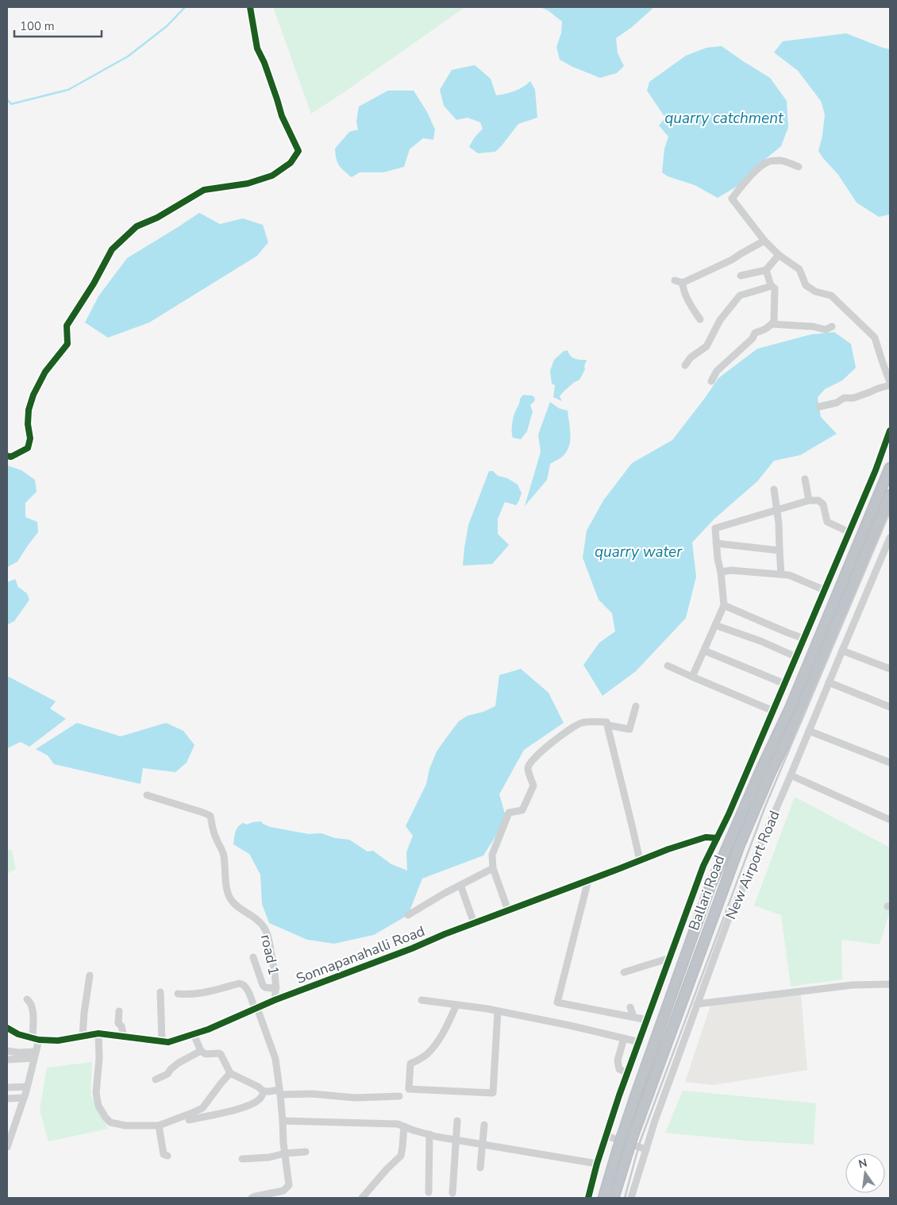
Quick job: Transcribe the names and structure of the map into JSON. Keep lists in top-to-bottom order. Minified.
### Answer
{"streets":{"highway":["Ballari Road"],"street":["New Airport Road","road 1","Sonnapanahalli Road"]},"crossings":[["road 1","Sonnapanahalli Road"]],"water":["quarry catchment","quarry water"],"scale_bar":"100 m","north":"top"}
